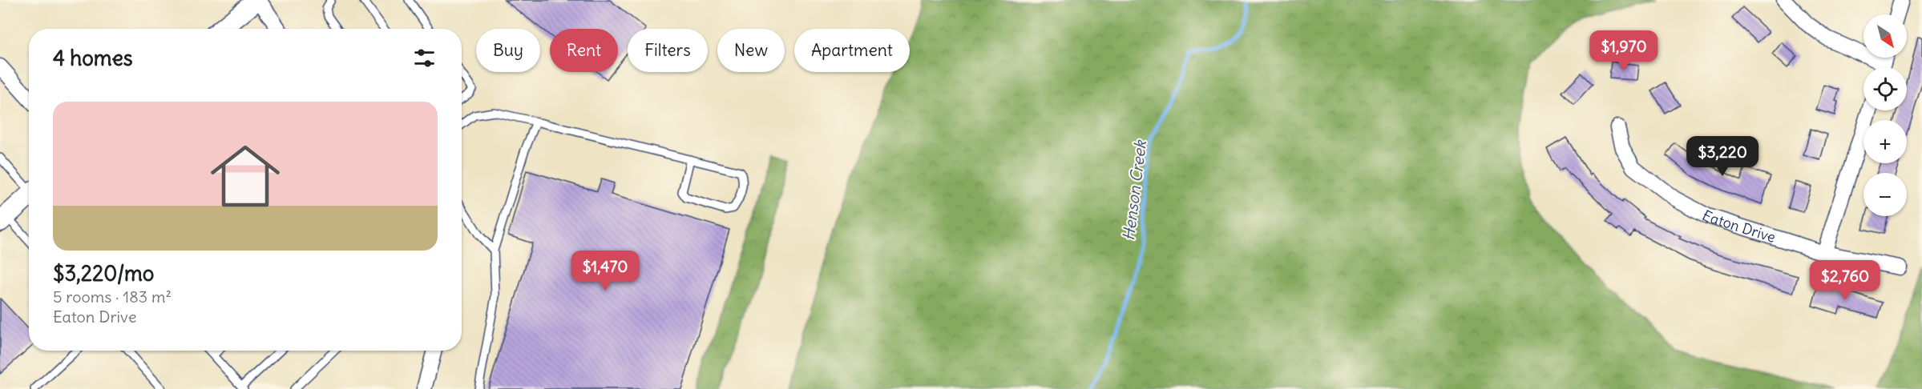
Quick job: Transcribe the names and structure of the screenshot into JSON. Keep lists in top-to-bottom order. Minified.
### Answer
{"streets":{"street":["Eaton Drive"]},"water":["Henson Creek"],"north":"bottom right","page":{"map_buttons":["+","−"],"chip":["Buy","Rent","Filters","New","Apartment"],"heading":"4 homes","price":["$1,970","$3,220","$1,470","$2,760"],"list":[{"name":"$3,220/mo","note":"5 rooms · 183 m² · Eaton Drive"}]}}
